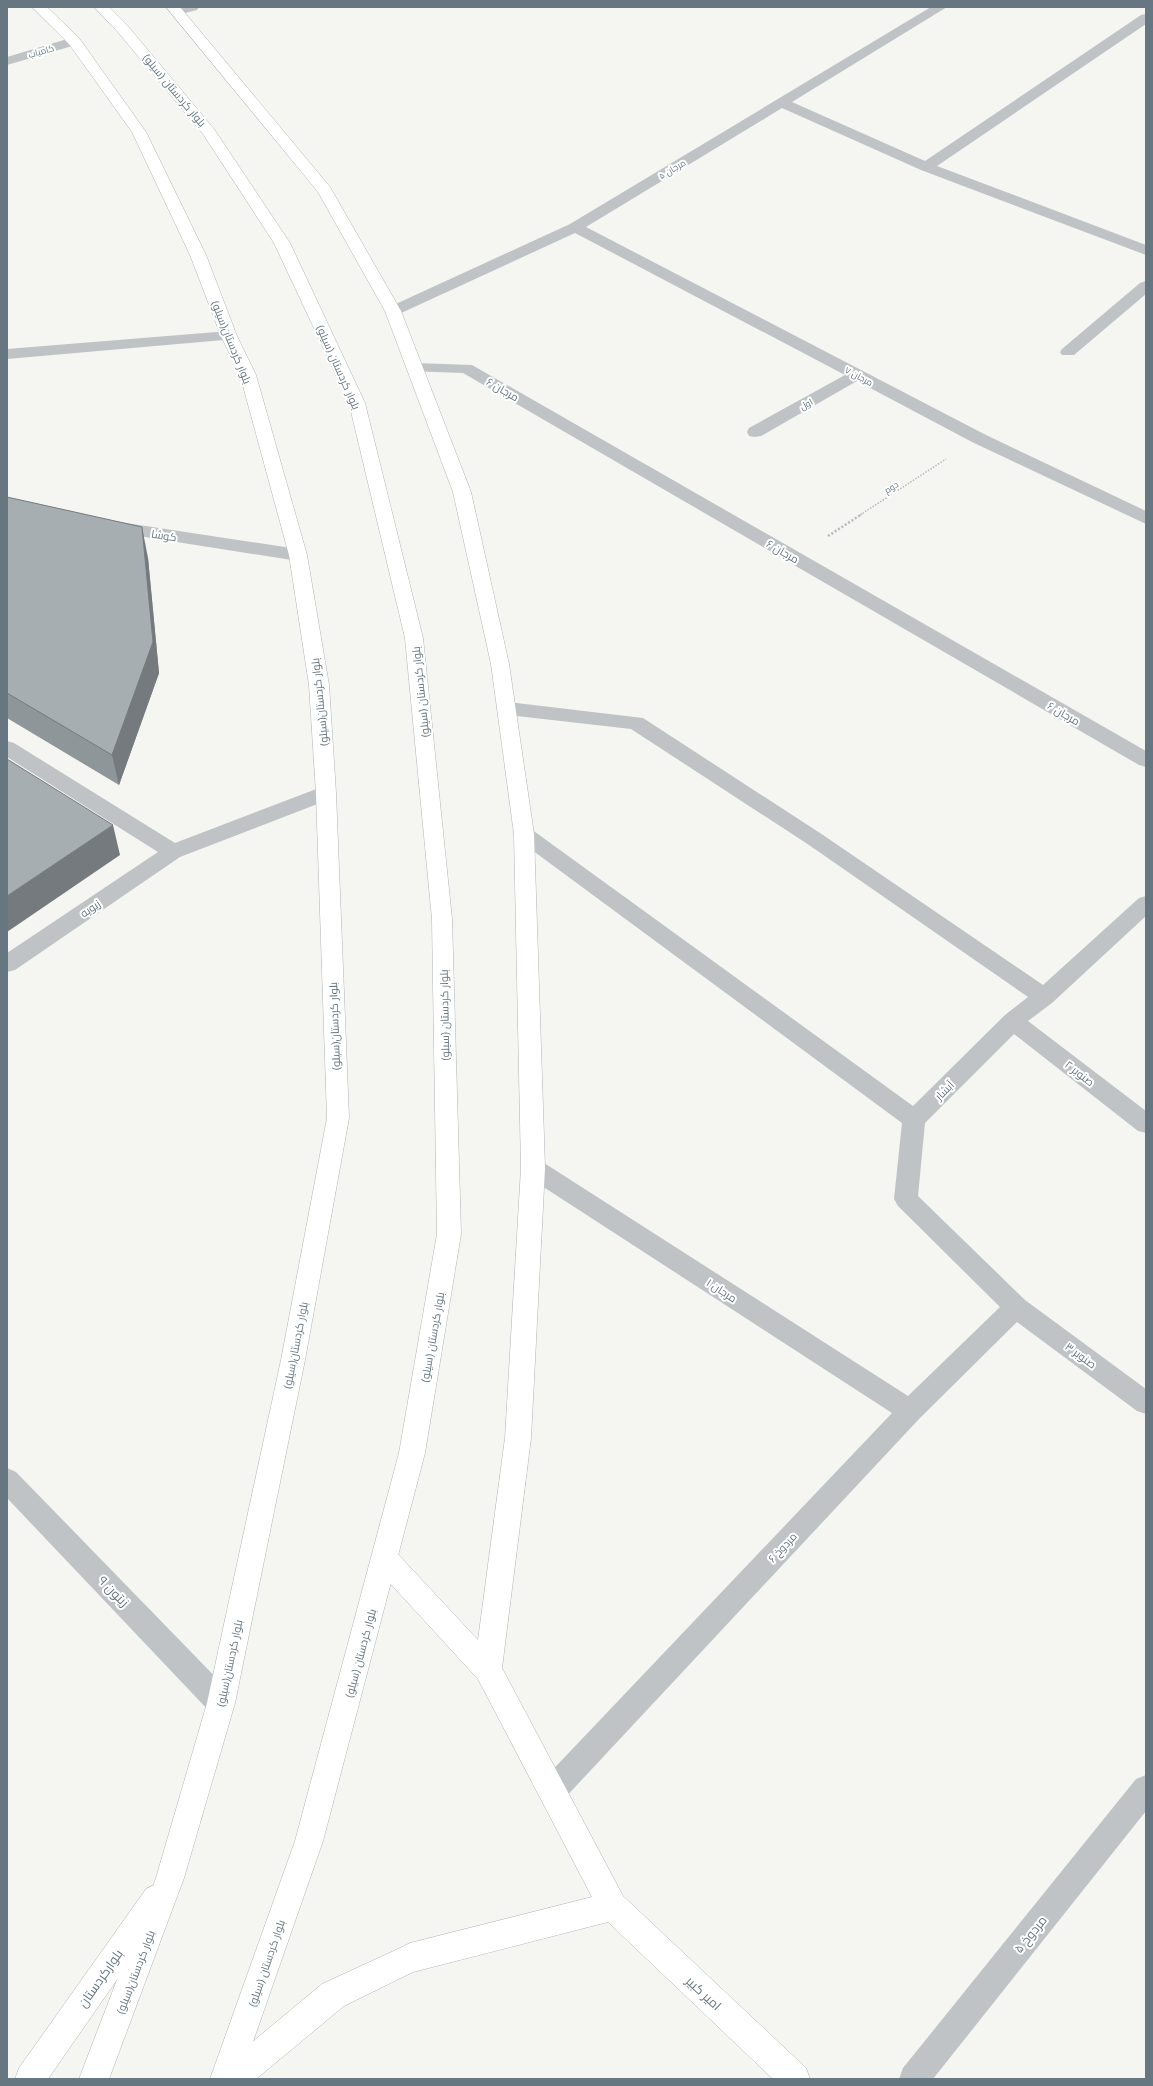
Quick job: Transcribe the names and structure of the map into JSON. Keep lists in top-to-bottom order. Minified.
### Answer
{"streets":{"main road":["بلوار کردستان (سیلو)","بلوار کردستان(سیلو)","بلوارکردستان","امیر کبیر"],"street":["کامیاب","مرجان ۵","مرجان ۷","مرجان ۶","اول","کوشا","زیویه","صنوبر ۲","آبشار","مرجان ۱","صنوبر ۳","مردوخ ۶","زیتون ۹","مردوخ ۵"],"path":["دوم"]},"crossings":[["کامیاب","بلوار کردستان(سیلو)"],["بلوار کردستان (سیلو)","امیر کبیر"],["مرجان ۵","مرجان ۷"],["بلوار کردستان(سیلو)","کوشا"],["بلوار کردستان(سیلو)","زیویه"],["بلوار کردستان(سیلو)","زیتون ۹"],["بلوار کردستان(سیلو)","بلوارکردستان"],["مرجان ۷","اول"],["مرجان ۷","دوم"],["صنوبر ۲","آبشار"],["مرجان ۱","مردوخ ۶"],["صنوبر ۳","مردوخ ۶"],["مردوخ ۶","امیر کبیر"]]}
